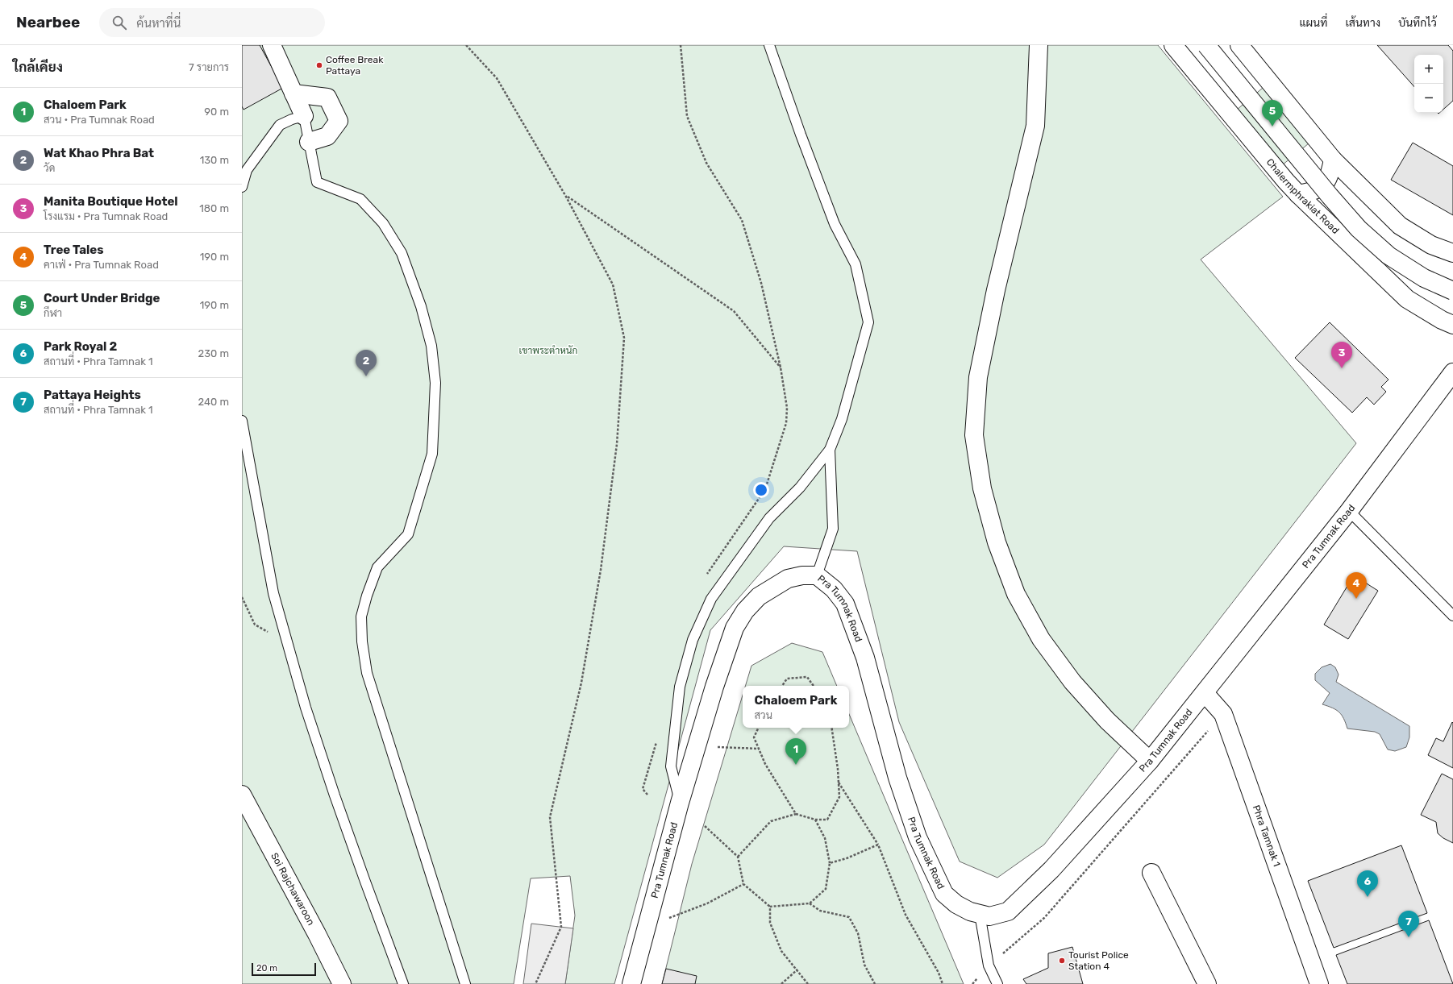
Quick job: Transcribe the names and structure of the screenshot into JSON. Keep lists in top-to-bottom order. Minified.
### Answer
{"streets":{"street":["Chalermphrakiat Road","Pra Tumnak Road","Phra Tamnak 1","Soi Rajchawaroon"]},"crossings":[["Pra Tumnak Road","Phra Tamnak 1"]],"parks":["เขาพระตำหนัก"],"places":["Coffee Break Pattaya","Tourist Police Station 4"],"scale_bar":"20 m","page":{"header":"Nearbee","search":"ค้นหาที่นี่","nav":["แผนที่","เส้นทาง","บันทึกไว้"],"heading":["ใกล้เคียง","7 รายการ"],"map_buttons":["+","−"],"list":[{"mark":"1","name":"Chaloem Park","note":"สวน · Pra Tumnak Road","value":"90 m"},{"mark":"2","name":"Wat Khao Phra Bat","note":"วัด","value":"130 m"},{"mark":"3","name":"Manita Boutique Hotel","note":"โรงแรม · Pra Tumnak Road","value":"180 m"},{"mark":"4","name":"Tree Tales","note":"คาเฟ่ · Pra Tumnak Road","value":"190 m"},{"mark":"5","name":"Court Under Bridge","note":"กีฬา","value":"190 m"},{"mark":"6","name":"Park Royal 2","note":"สถานที่ · Phra Tamnak 1","value":"230 m"},{"mark":"7","name":"Pattaya Heights","note":"สถานที่ · Phra Tamnak 1","value":"240 m"}],"pins":["5","3","2","4","1","6","7"],"popup":["Chaloem Park","สวน"],"scale":"20 m"}}
